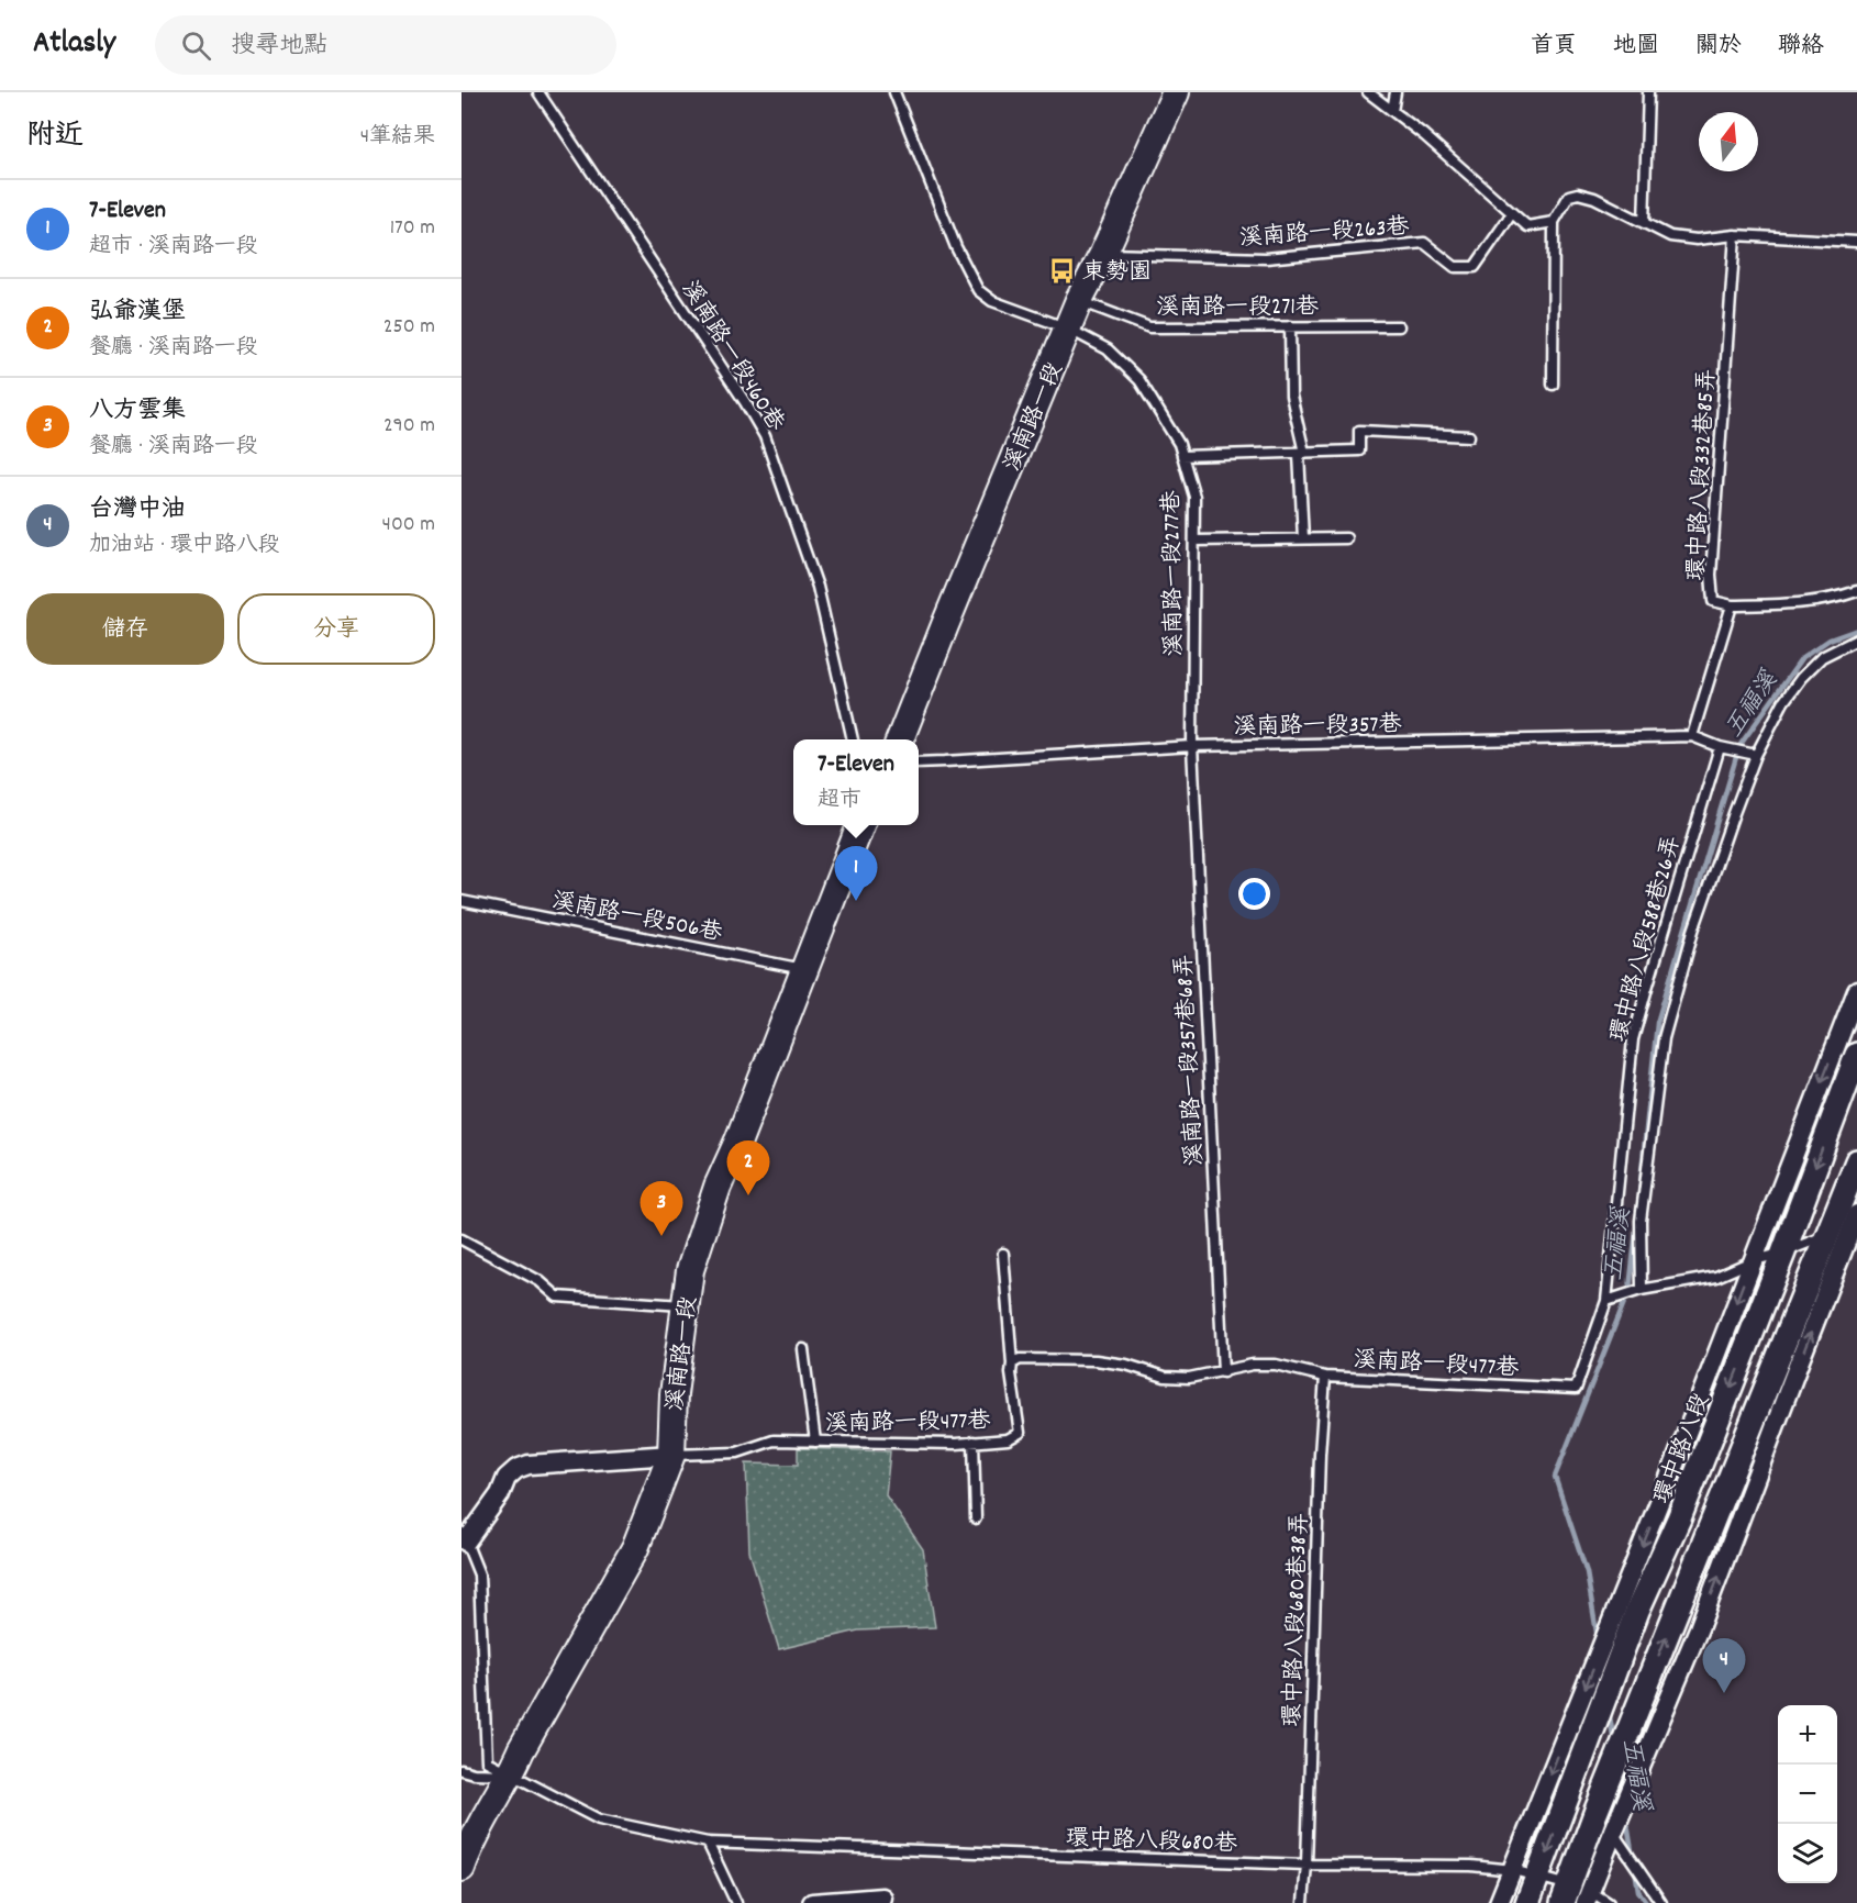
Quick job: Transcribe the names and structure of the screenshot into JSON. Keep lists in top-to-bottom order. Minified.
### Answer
{"streets":{"main road":["溪南路一段"],"street":["環中路八段"],"lane":["溪南路一段263巷","溪南路一段271巷","溪南路一段460巷","環中路八段332巷85弄","溪南路一段277巷","溪南路一段357巷","溪南路一段506巷","環中路八段588巷26弄","溪南路一段357巷68弄","溪南路一段477巷","環中路八段680巷38弄","環中路八段680巷"]},"crossings":[["溪南路一段263巷","溪南路一段"],["溪南路一段271巷","溪南路一段"],["溪南路一段","溪南路一段277巷"],["溪南路一段","溪南路一段506巷"],["溪南路一段","溪南路一段477巷"],["溪南路一段","環中路八段680巷"],["環中路八段332巷85弄","溪南路一段357巷"],["溪南路一段277巷","溪南路一段357巷"],["溪南路一段277巷","溪南路一段357巷68弄"],["溪南路一段357巷","環中路八段588巷26弄"],["溪南路一段357巷","溪南路一段357巷68弄"],["環中路八段588巷26弄","溪南路一段477巷"],["溪南路一段357巷68弄","溪南路一段477巷"],["溪南路一段477巷","環中路八段680巷38弄"],["環中路八段","環中路八段680巷"],["環中路八段680巷38弄","環中路八段680巷"]],"water":["五福溪"],"places":{"bus stop":["東勢園"]},"north":"top","page":{"header":"Atlasly","search":"搜尋地點","nav":["首頁","地圖","關於","聯絡"],"heading":["附近","4筆結果"],"list":[{"mark":"1","name":"7-Eleven","note":"超市 · 溪南路一段","value":"170 m"},{"mark":"2","name":"弘爺漢堡","note":"餐廳 · 溪南路一段","value":"250 m"},{"mark":"3","name":"八方雲集","note":"餐廳 · 溪南路一段","value":"290 m"},{"mark":"4","name":"台灣中油","note":"加油站 · 環中路八段","value":"400 m"}],"buttons":["儲存","分享"],"popup":["7-Eleven","超市"],"pins":["1","2","3","4"],"map_buttons":["+","−"]}}
